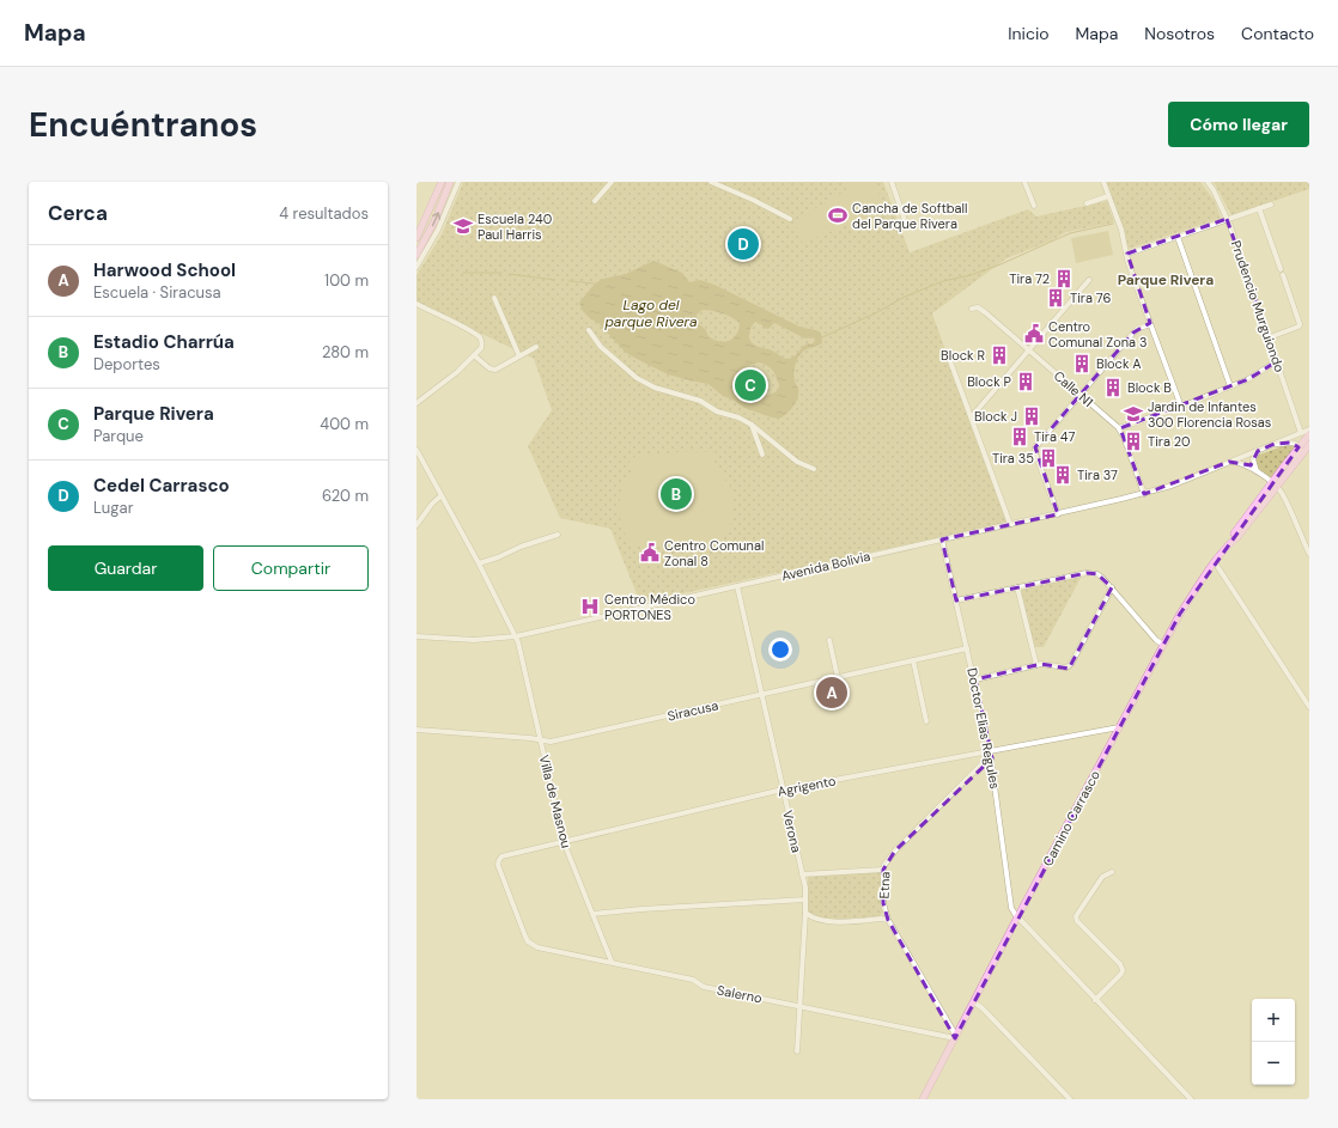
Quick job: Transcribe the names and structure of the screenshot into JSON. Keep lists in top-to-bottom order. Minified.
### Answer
{"streets":{"main road":["Camino Carrasco"],"street":["Prudencio Murguiondo","Calle N1","Avenida Bolivia","Siracusa","Doctor Elias Regules","Agrigento","Villa de Masnou","Verona","Etna","Salerno"]},"crossings":[["Prudencio Murguiondo","Avenida Bolivia"],["Calle N1","Avenida Bolivia"],["Avenida Bolivia","Doctor Elias Regules"],["Avenida Bolivia","Villa de Masnou"],["Avenida Bolivia","Camino Carrasco"],["Avenida Bolivia","Verona"],["Siracusa","Doctor Elias Regules"],["Siracusa","Villa de Masnou"],["Siracusa","Verona"],["Doctor Elias Regules","Agrigento"],["Doctor Elias Regules","Camino Carrasco"],["Doctor Elias Regules","Etna"],["Agrigento","Villa de Masnou"],["Agrigento","Camino Carrasco"],["Agrigento","Verona"],["Agrigento","Salerno"],["Villa de Masnou","Salerno"],["Camino Carrasco","Etna"],["Camino Carrasco","Salerno"],["Verona","Salerno"],["Etna","Salerno"]],"districts":["Parque Rivera"],"water":["Lago del parque Rivera"],"places":{"sports":["Cancha de Softball del Parque Rivera"],"school or university":["Escuela 240 Paul Harris","Jardin de Infantes 300 Florencia Rosas"],"building":["Tira 72","Tira 76","Block R","Block A","Block P","Block B","Block J","Tira 47","Tira 20","Tira 35","Tira 37"],"public building":["Centro Comunal Zona 3","Centro Comunal Zonal 8"],"hospital":["Centro Médico PORTONES"]},"page":{"header":"Mapa","nav":["Inicio","Mapa","Nosotros","Contacto"],"buttons":["Cómo llegar",["Guardar","Compartir"]],"title":"Encuéntranos","heading":["Cerca","4 resultados"],"pins":["D","C","B","A"],"list":[{"mark":"A","name":"Harwood School","note":"Escuela · Siracusa","value":"100 m"},{"mark":"B","name":"Estadio Charrúa","note":"Deportes","value":"280 m"},{"mark":"C","name":"Parque Rivera","note":"Parque","value":"400 m"},{"mark":"D","name":"Cedel Carrasco","note":"Lugar","value":"620 m"}],"map_buttons":["+","−"]}}
